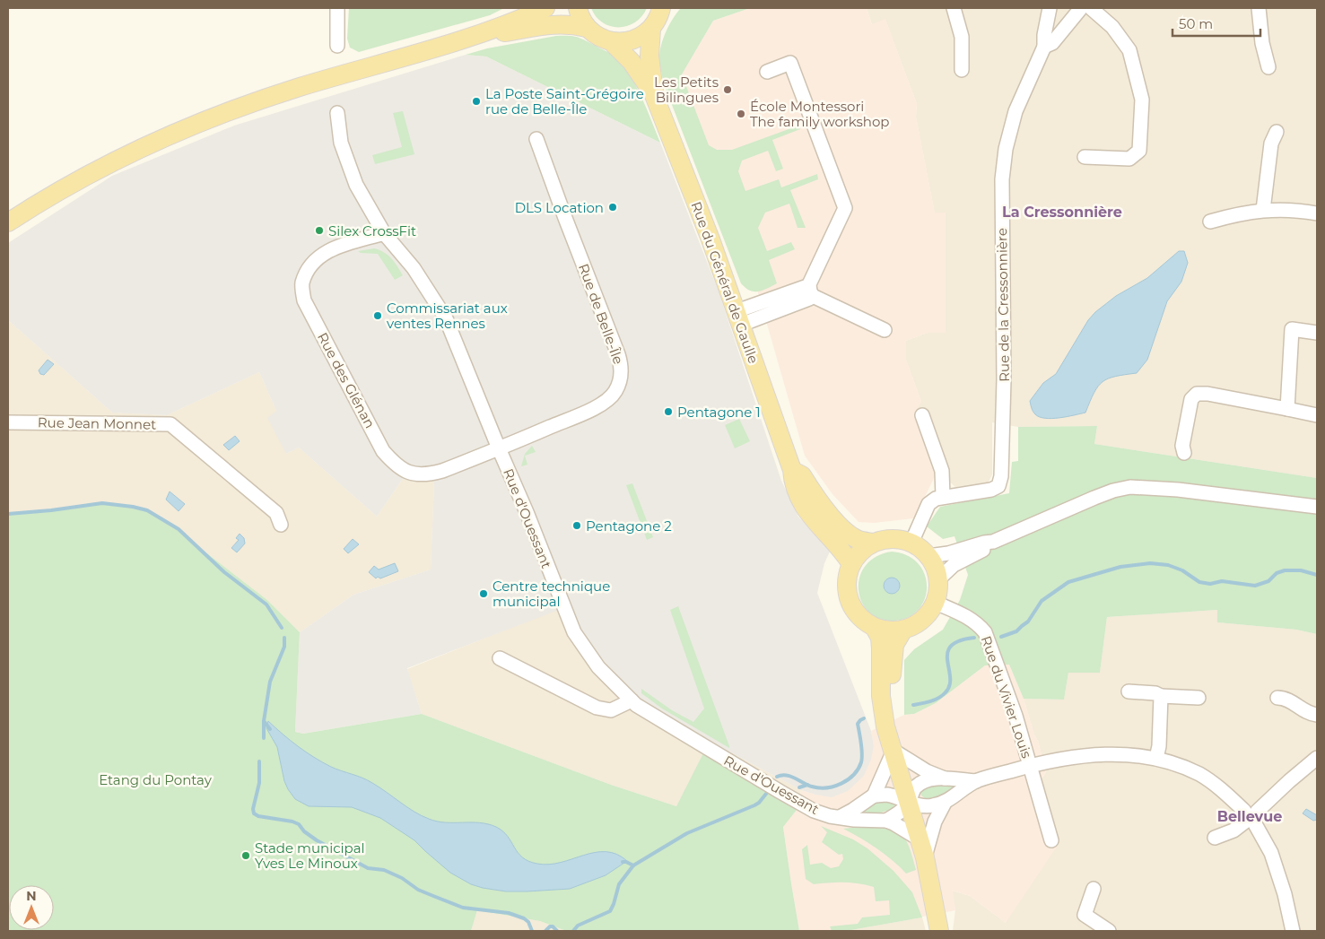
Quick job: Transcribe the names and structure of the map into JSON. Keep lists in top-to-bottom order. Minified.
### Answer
{"streets":{"main road":["Rue du Général de Gaulle"],"street":["Rue de la Cressonnière","Rue de Belle-Île","Rue des Glénan","Rue Jean Monnet","Rue d'Ouessant","Rue du Vivier Louis"]},"crossings":[["Rue du Général de Gaulle","Rue du Vivier Louis"],["Rue de Belle-Île","Rue des Glénan"],["Rue de Belle-Île","Rue d'Ouessant"],["Rue des Glénan","Rue d'Ouessant"]],"districts":["La Cressonnière","Bellevue"],"parks":["Etang du Pontay"],"places":["Les Petits Bilingues","La Poste Saint-Grégoire rue de Belle-Île","École Montessori The family workshop","DLS Location","Silex CrossFit","Commissariat aux ventes Rennes","Pentagone 1","Pentagone 2","Centre technique municipal","Stade municipal Yves Le Minoux"],"scale_bar":"50 m","north":"top"}
